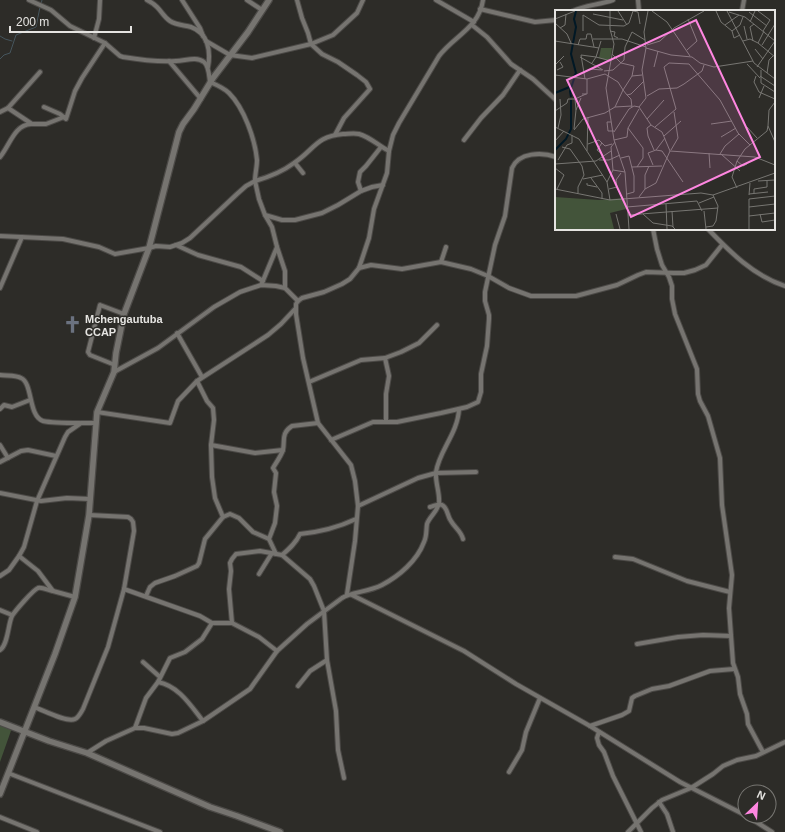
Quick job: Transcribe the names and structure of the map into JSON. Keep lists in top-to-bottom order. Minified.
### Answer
{"places":{"church":["Mchengautuba CCAP"]},"scale_bar":"200 m","north":"top right"}
